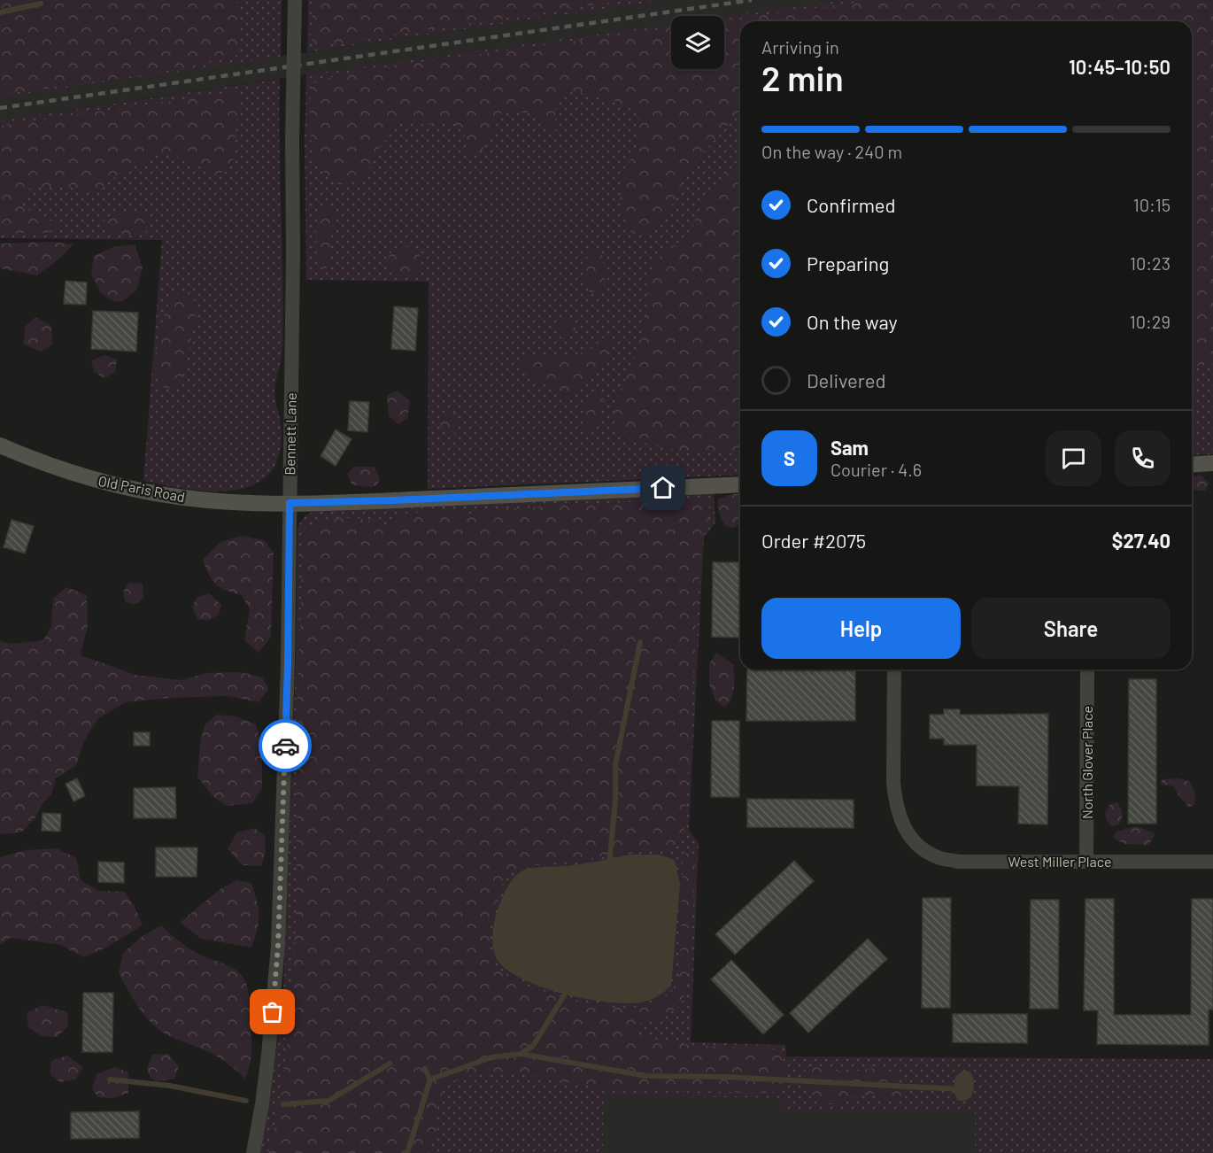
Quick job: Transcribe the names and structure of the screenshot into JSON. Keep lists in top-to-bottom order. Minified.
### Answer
{"streets":{"main road":["Old Paris Road"],"street":["Bennett Lane","North Glover Place","West Miller Place"]},"crossings":[["Bennett Lane","Old Paris Road"],["North Glover Place","West Miller Place"]],"page":{"heading":["2 min","Arriving in","10:45–10:50"],"panel":["Sam","Courier · 4.6","Order #2075","$27.40"],"bar":"On the way · 240 m","list":[["Confirmed","10:15"],["Preparing","10:23"],["On the way","10:29"],"Delivered"],"round":"S","buttons":["Help","Share"]}}
